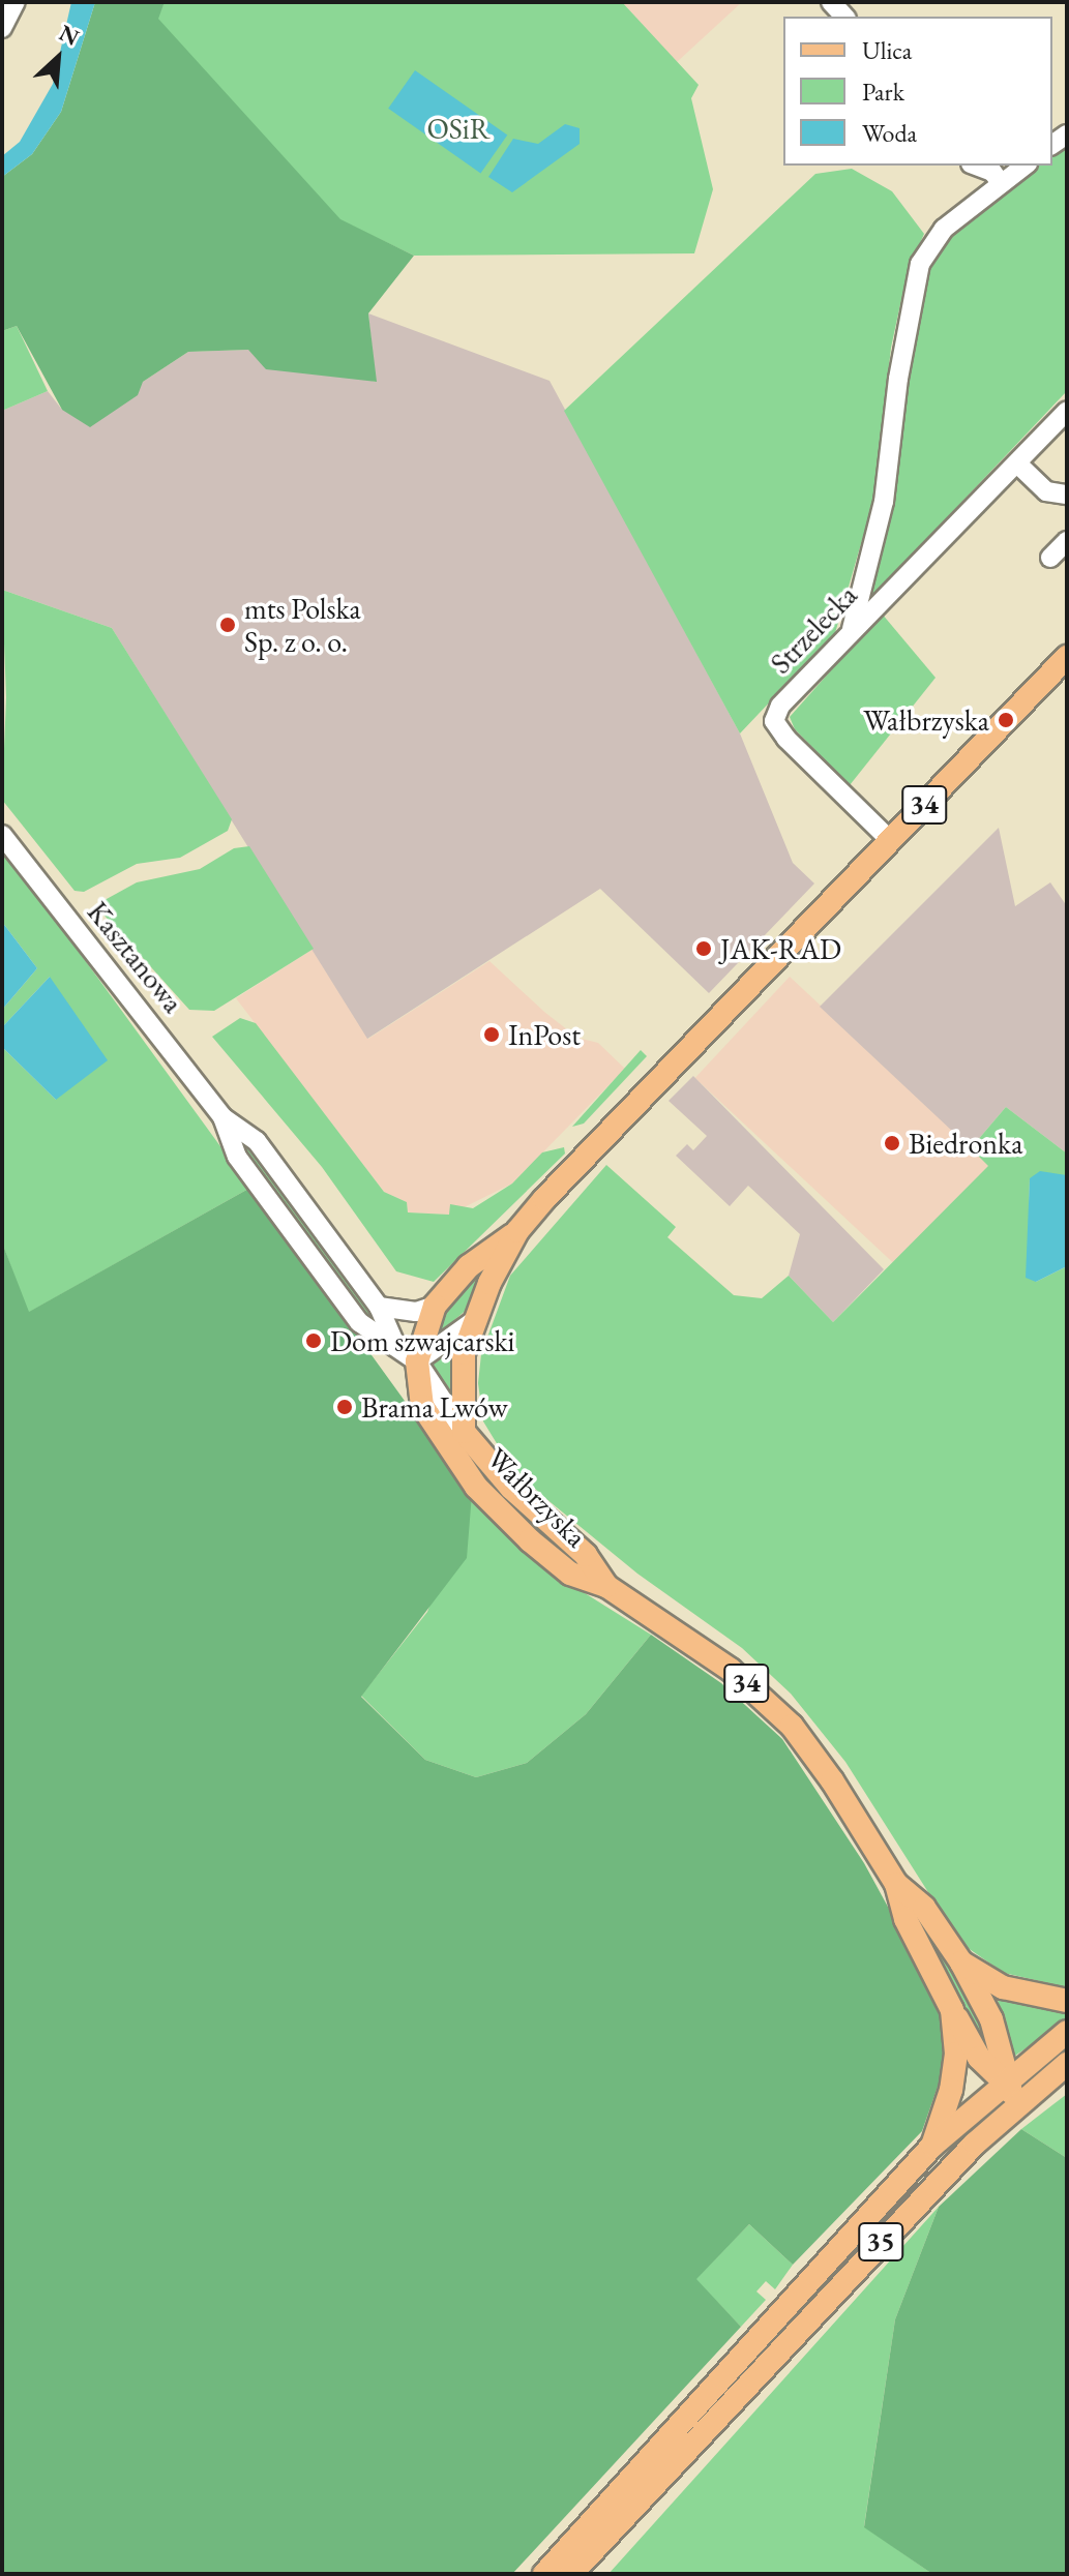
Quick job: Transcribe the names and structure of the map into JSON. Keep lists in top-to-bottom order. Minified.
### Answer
{"streets":{"main road":["34","Wałbrzyska","35"],"street":["Strzelecka","Kasztanowa"]},"crossings":[["Strzelecka","Wałbrzyska"],["Kasztanowa","Wałbrzyska"],["Wałbrzyska","35"]],"parks":["OSiR"],"places":["mts Polska Sp. z o. o.","Wałbrzyska","JAK-RAD","InPost","Biedronka","Dom szwajcarski","Brama Lwów"],"legend":["Ulica","Park","Woda"],"north":"top right"}
